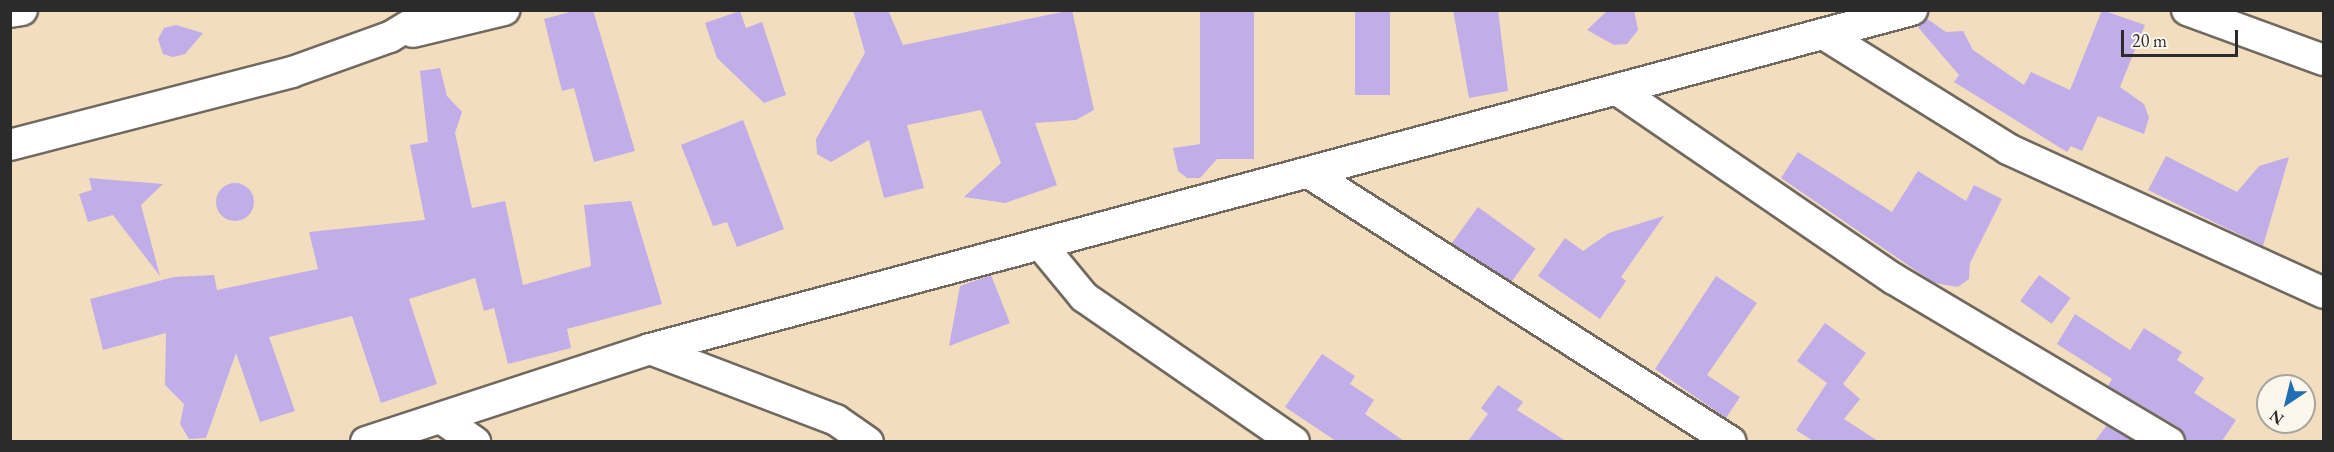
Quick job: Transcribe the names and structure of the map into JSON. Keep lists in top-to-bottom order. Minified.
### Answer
{"scale_bar":"20 m","north":"bottom left"}
